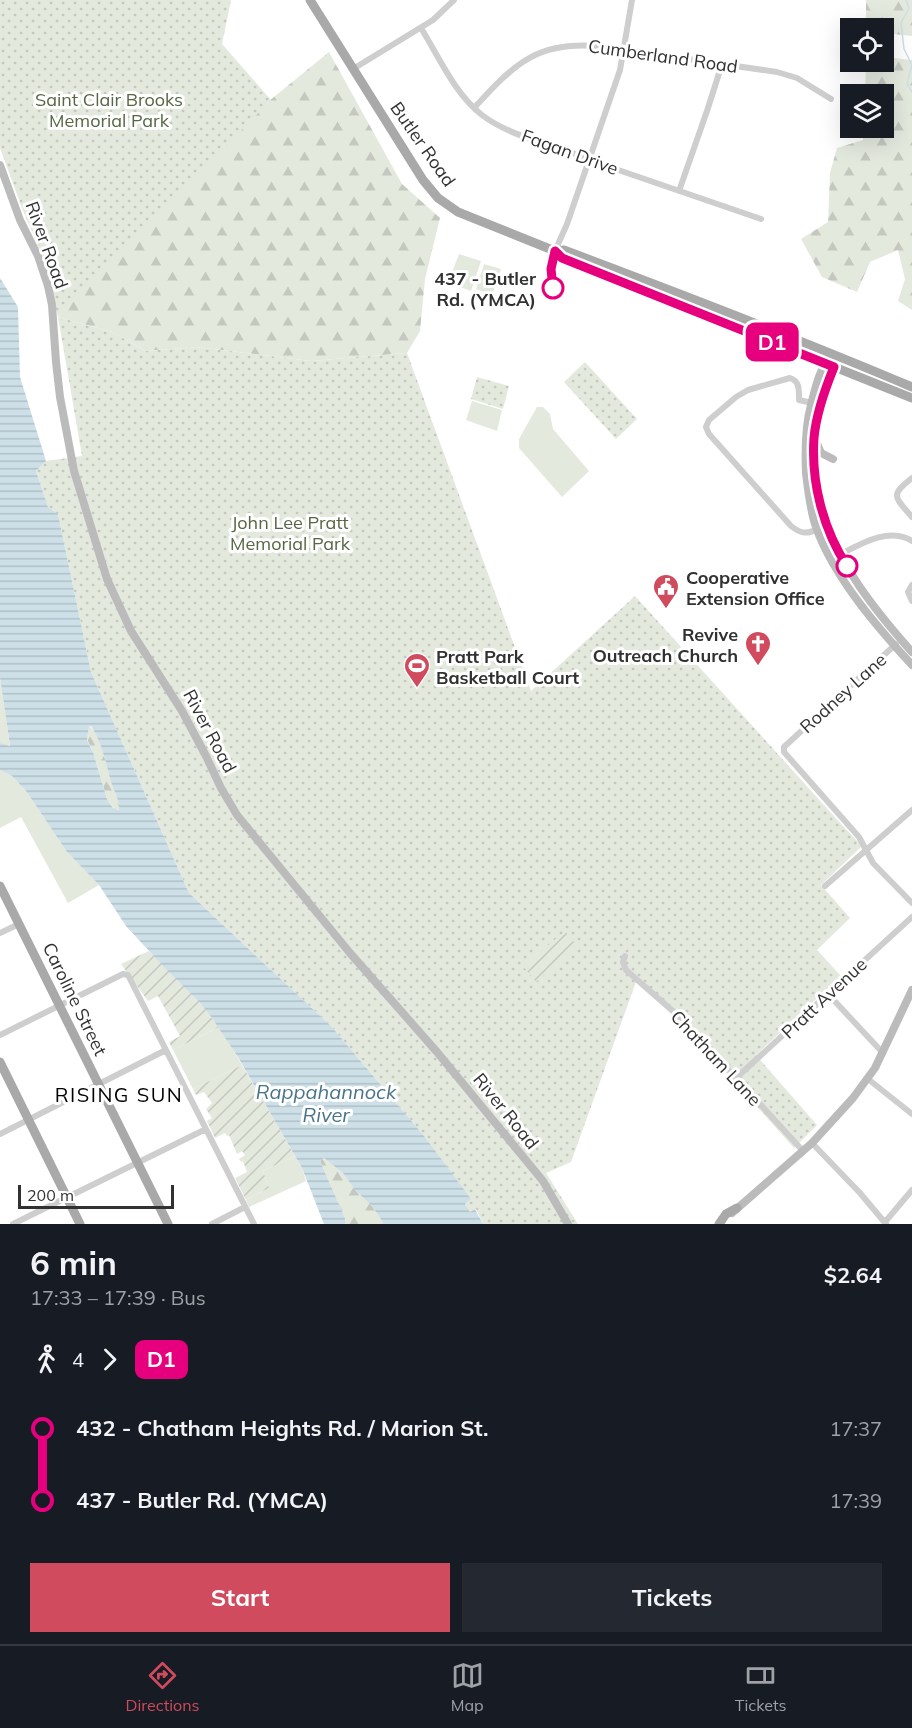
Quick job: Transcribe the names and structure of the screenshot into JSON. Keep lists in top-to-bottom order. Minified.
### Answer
{"streets":{"main road":["Butler Road","Caroline Street"],"street":["Cumberland Road","Fagan Drive","River Road","Rodney Lane","Pratt Avenue","Chatham Lane"]},"crossings":[["Cumberland Road","Fagan Drive"],["Pratt Avenue","Chatham Lane"]],"districts":["RISING SUN"],"water":["Rappahannock River"],"parks":["Saint Clair Brooks Memorial Park","John Lee Pratt Memorial Park"],"places":{"other":["437 - Butler Rd. (YMCA)"],"public building":["Cooperative Extension Office"],"church":["Revive Outreach Church"],"sports":["Pratt Park Basketball Court"]},"lines":["bus line D1"],"scale_bar":"200 m","page":{"on_map":"D1","scale":"200 m","heading":["6 min","17:33 – 17:39 · Bus","$2.64"],"legs":["4","D1"],"list":[{"name":"432 - Chatham Heights Rd. / Marion St.","value":"17:37"},{"name":"437 - Butler Rd. (YMCA)","value":"17:39"}],"buttons":["Start","Tickets"],"tabs":["Directions","Map","Tickets"]}}
